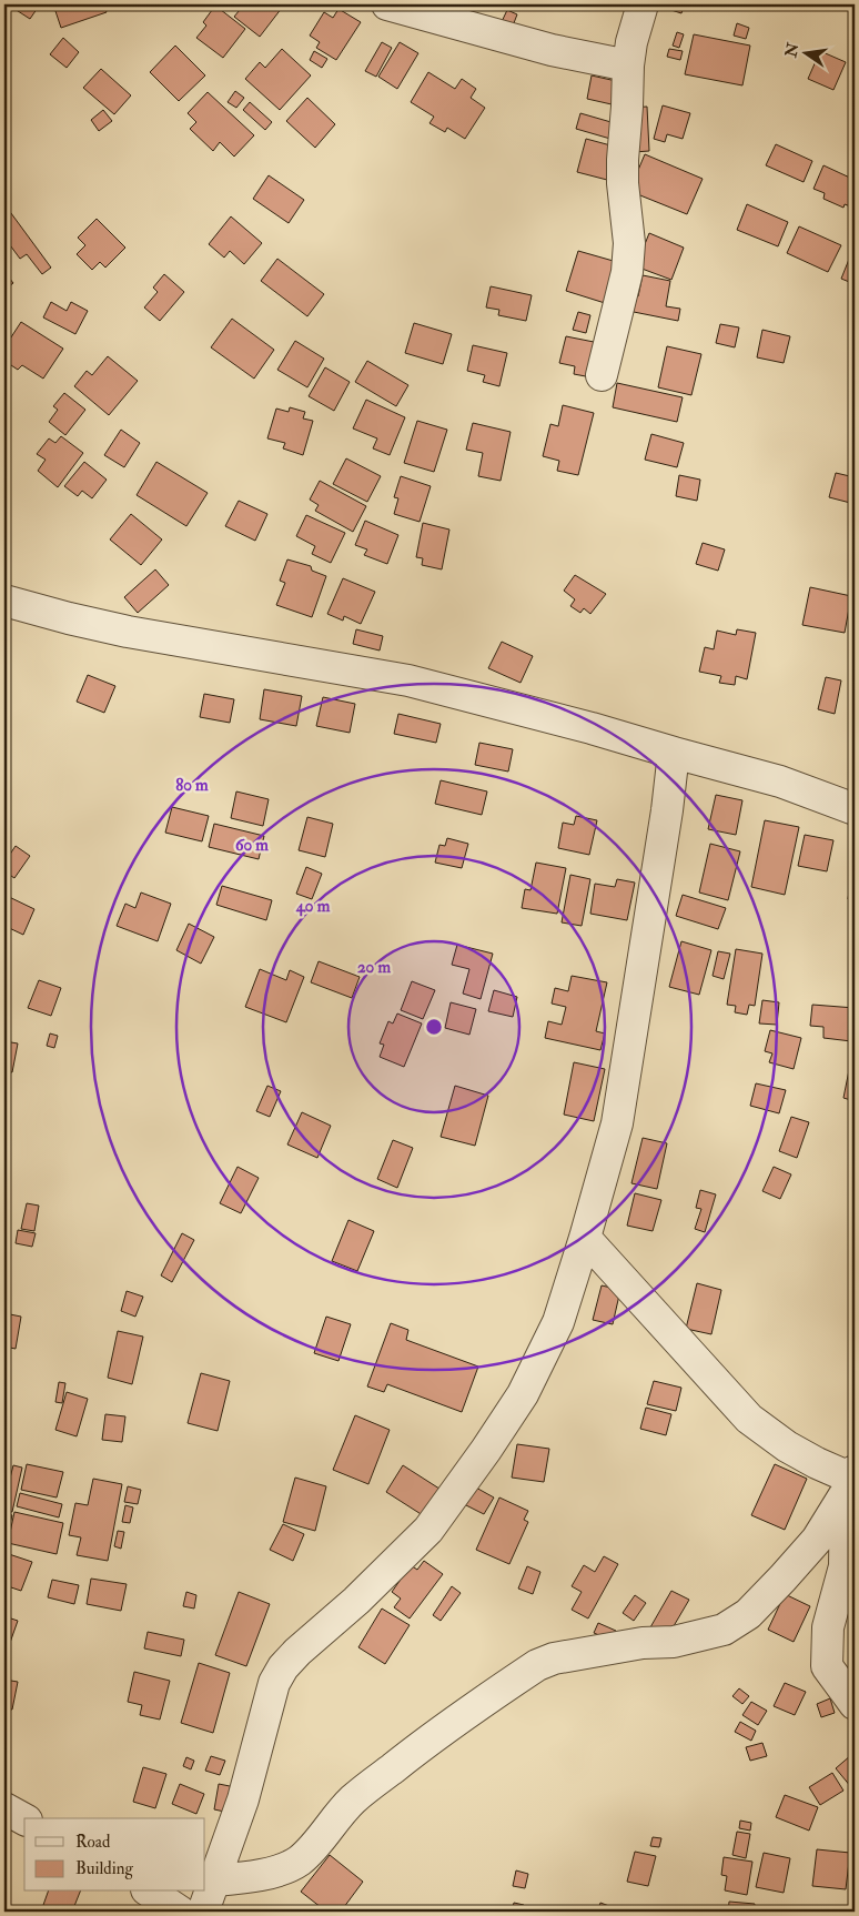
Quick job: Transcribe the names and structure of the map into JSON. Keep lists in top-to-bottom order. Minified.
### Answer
{"legend":["Road","Building"],"north":"left","rings":["80 m","60 m","40 m","20 m"]}
